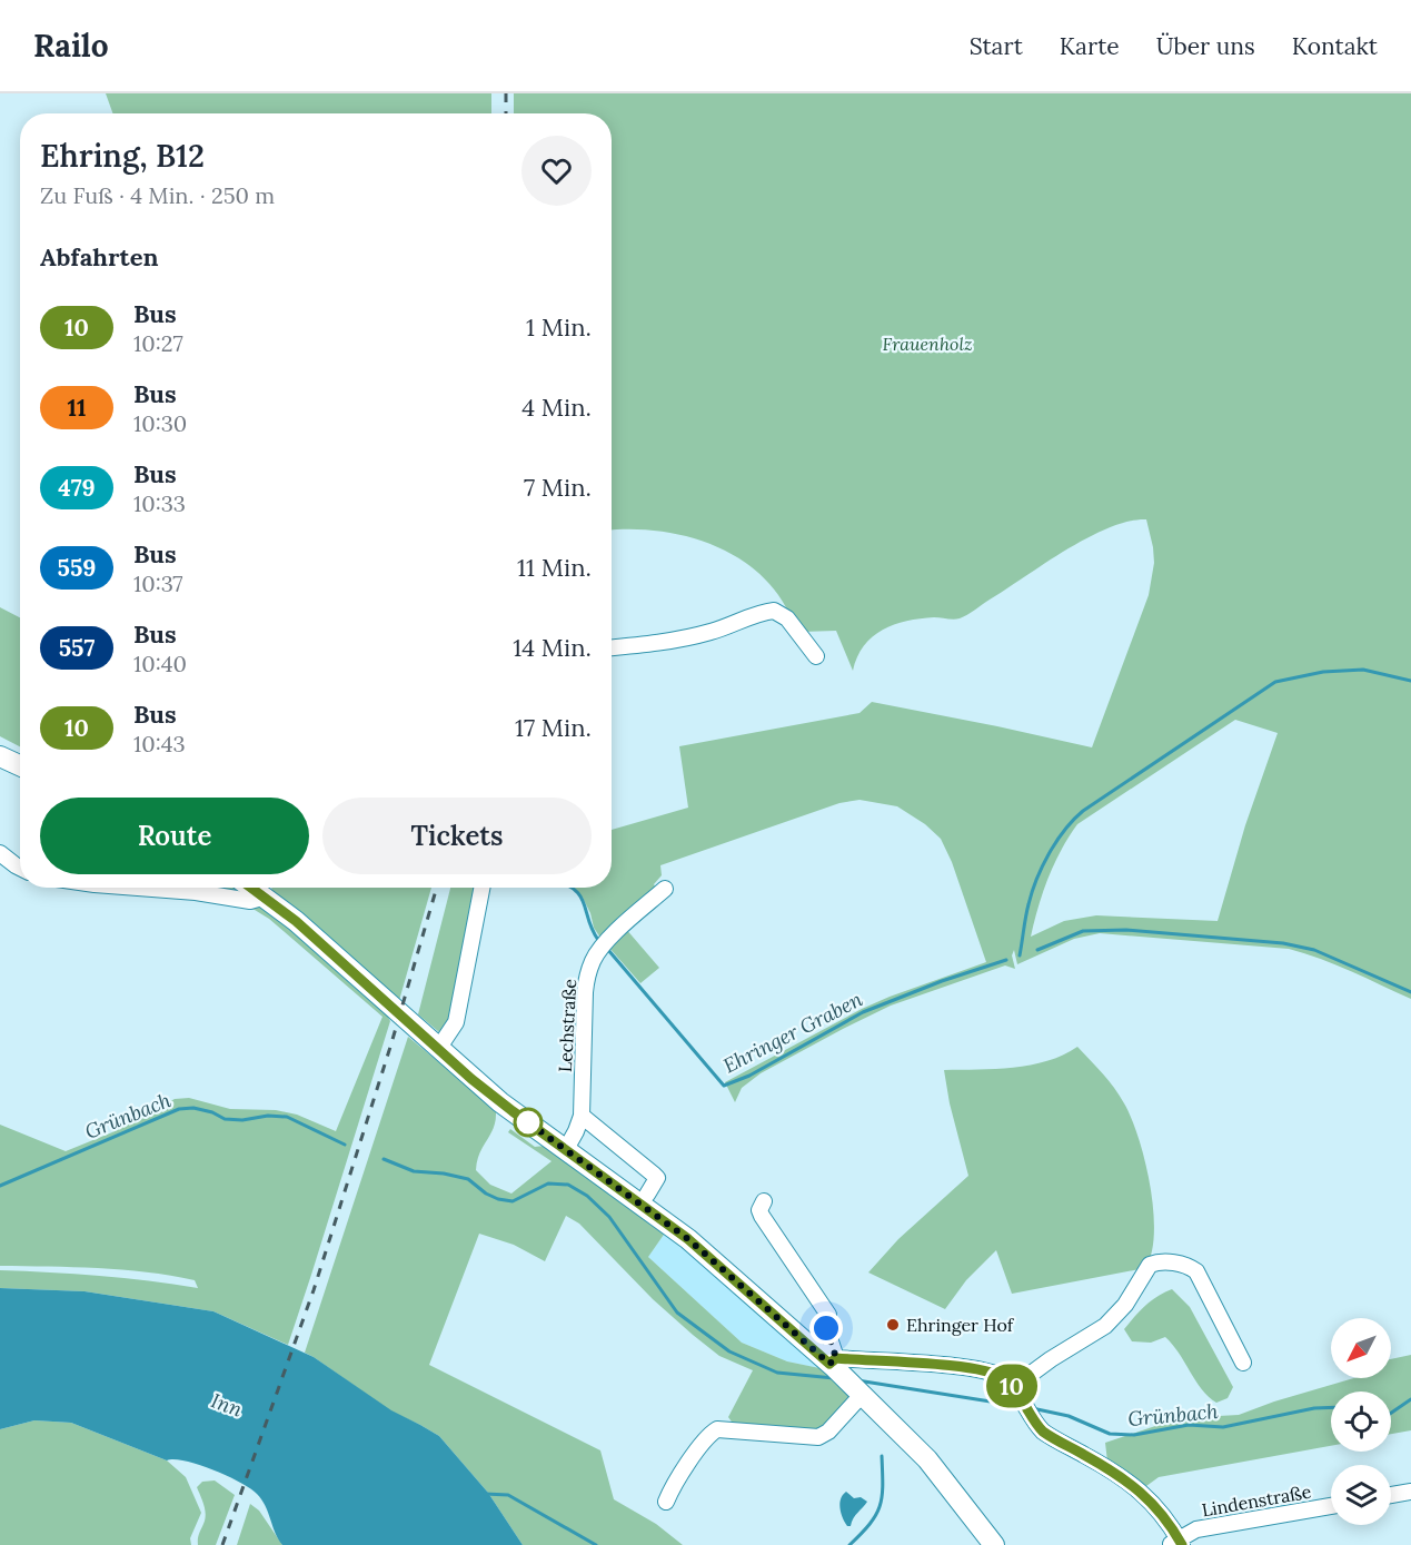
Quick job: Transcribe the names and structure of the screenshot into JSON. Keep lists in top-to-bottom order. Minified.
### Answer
{"streets":{"street":["Lechstraße","Lindenstraße"]},"water":["Ehringer Graben","Grünbach","Inn"],"parks":["Frauenholz"],"places":["Ehringer Hof"],"lines":["bus line 10"],"north":"bottom left","page":{"header":"Railo","nav":["Start","Karte","Über uns","Kontakt"],"on_map":"10","heading":[["Ehring, B12","Zu Fuß · 4 Min. · 250 m"],"Abfahrten"],"list":[{"mark":"10","name":"Bus","note":"10:27","value":"1 Min."},{"mark":"11","name":"Bus","note":"10:30","value":"4 Min."},{"mark":"479","name":"Bus","note":"10:33","value":"7 Min."},{"mark":"559","name":"Bus","note":"10:37","value":"11 Min."},{"mark":"557","name":"Bus","note":"10:40","value":"14 Min."},{"mark":"10","name":"Bus","note":"10:43","value":"17 Min."}],"buttons":["Route","Tickets"]}}
